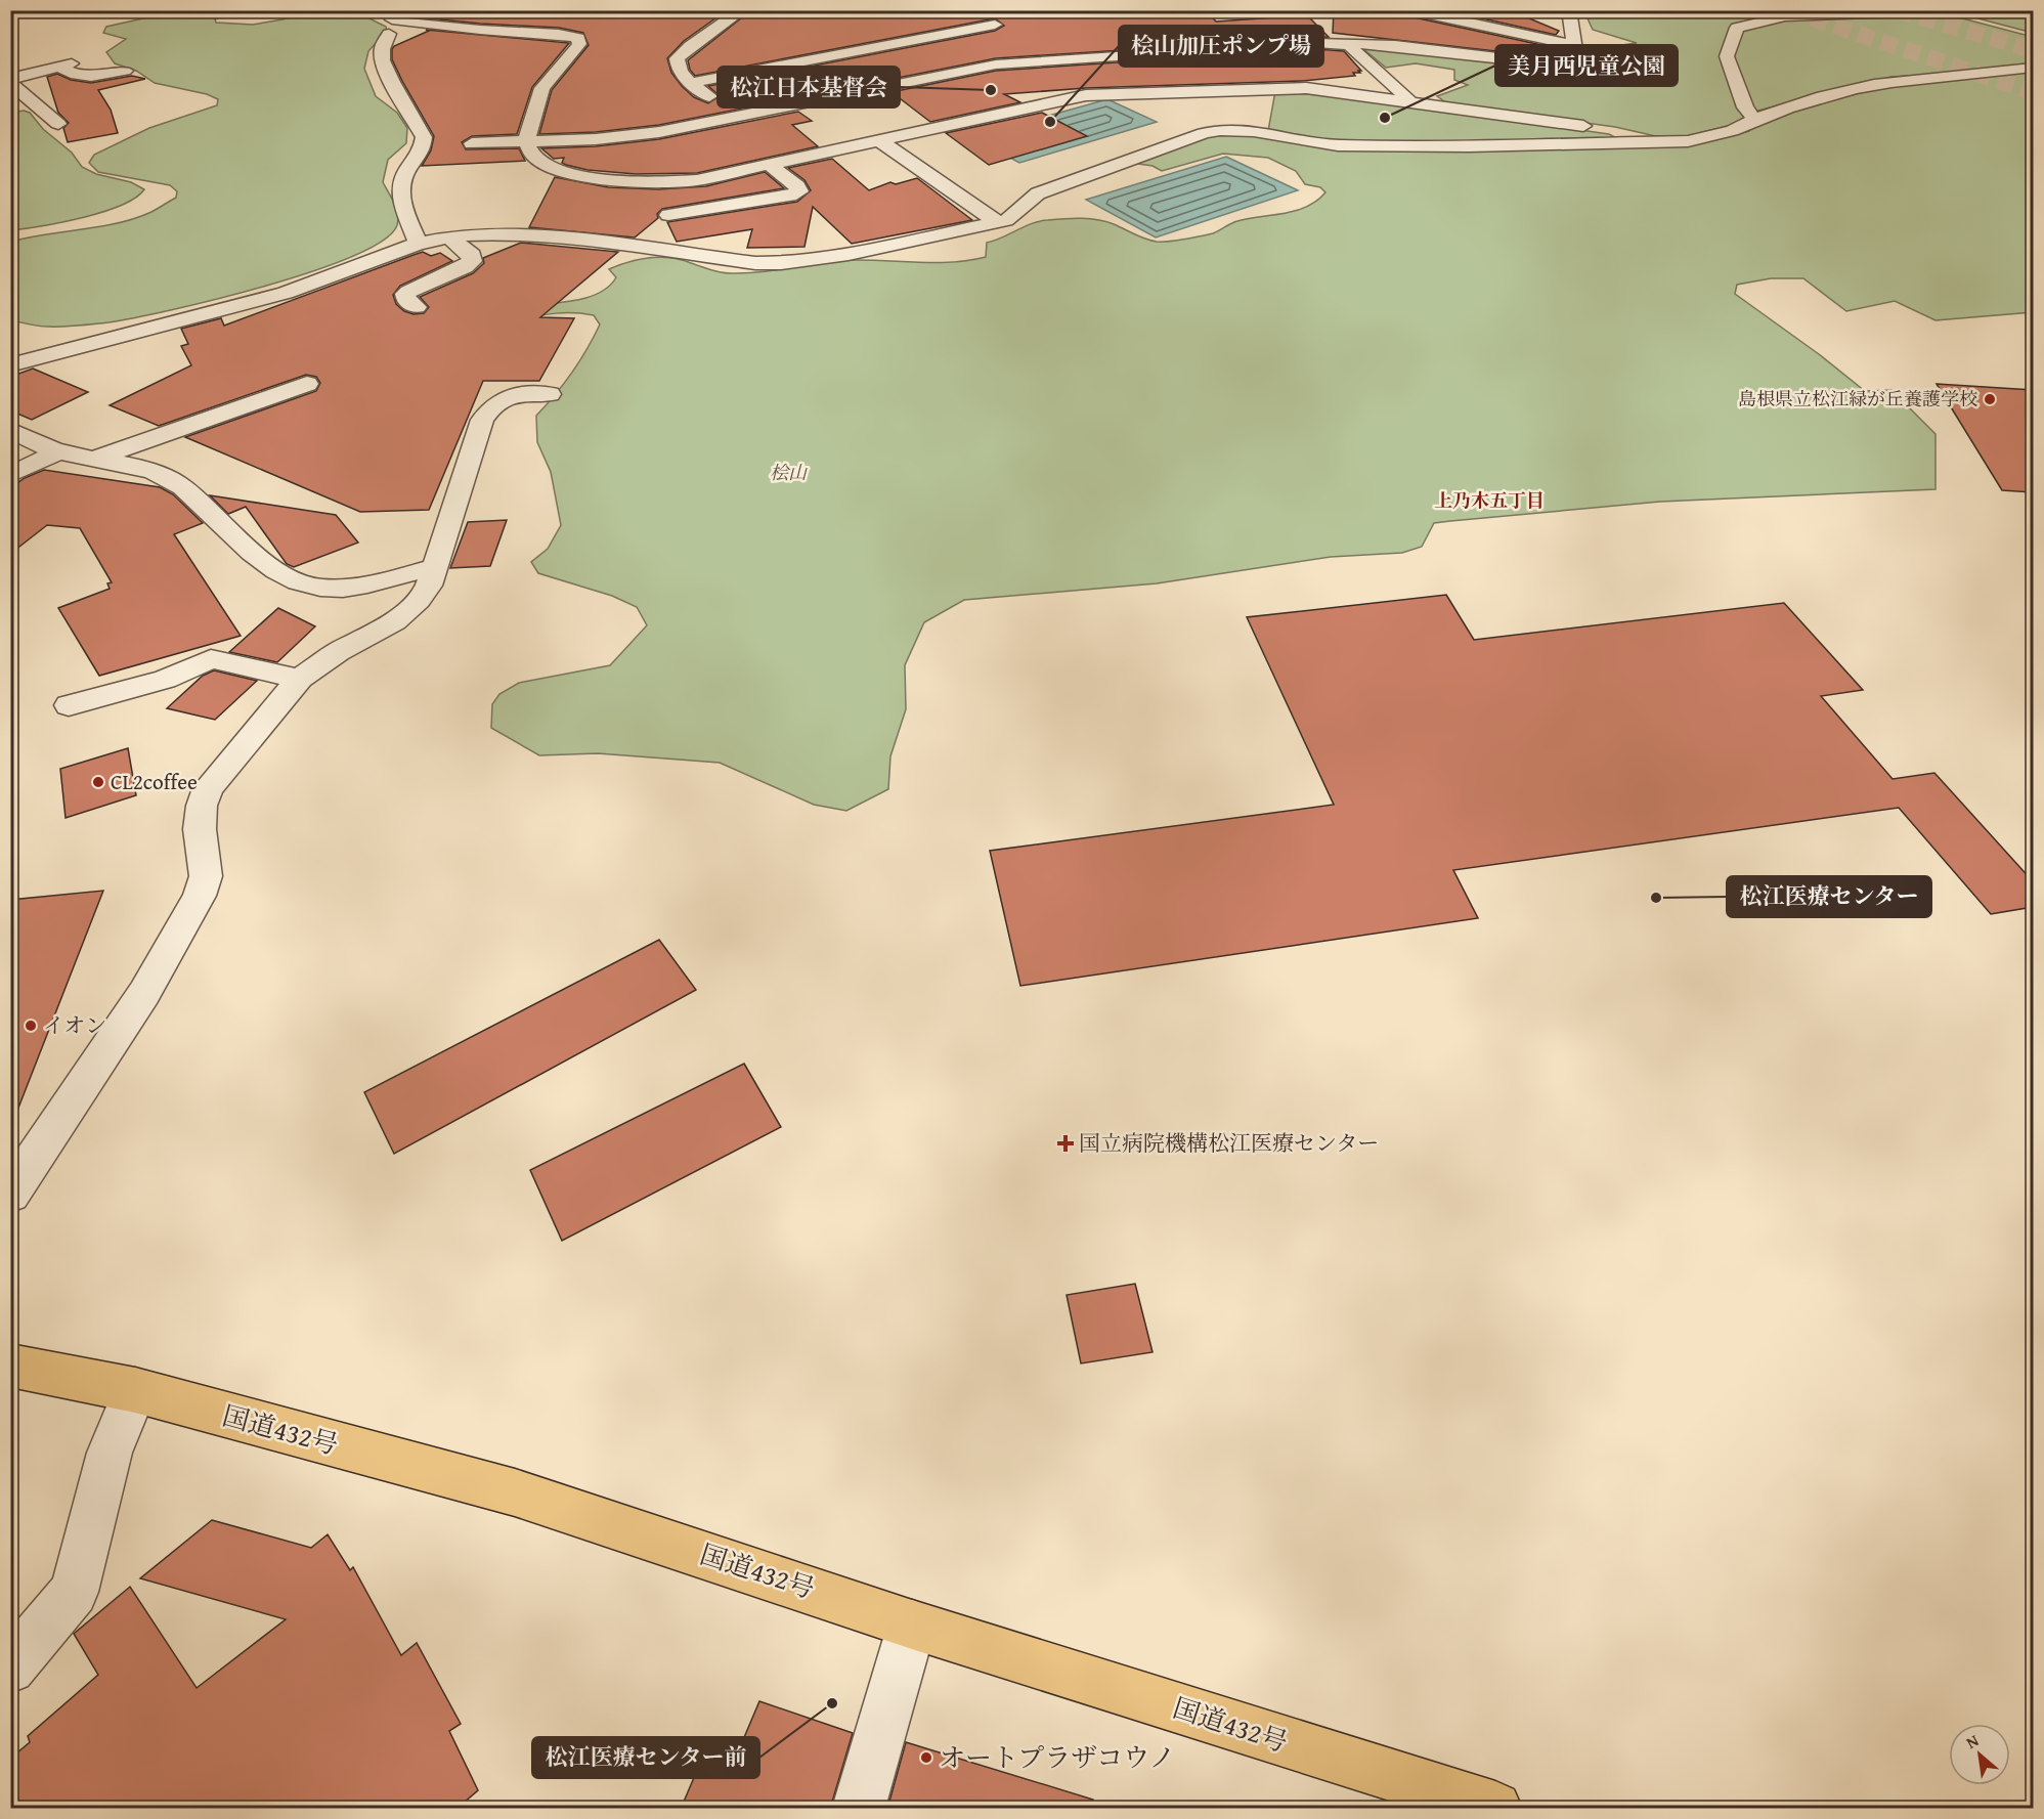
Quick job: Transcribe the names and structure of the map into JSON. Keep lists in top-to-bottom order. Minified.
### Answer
{"streets":{"highway":["国道432号"]},"districts":["上乃木五丁目"],"parks":["桧山"],"places":{"other":["松江日本基督会","美月西児童公園","桧山加圧ポンプ場","島根県立松江緑が丘養護学校","CL2coffee","松江医療センター","イオン","松江医療センター前","オートプラザコウノ"],"health":["国立病院機構松江医療センター"]},"north":"top left"}
